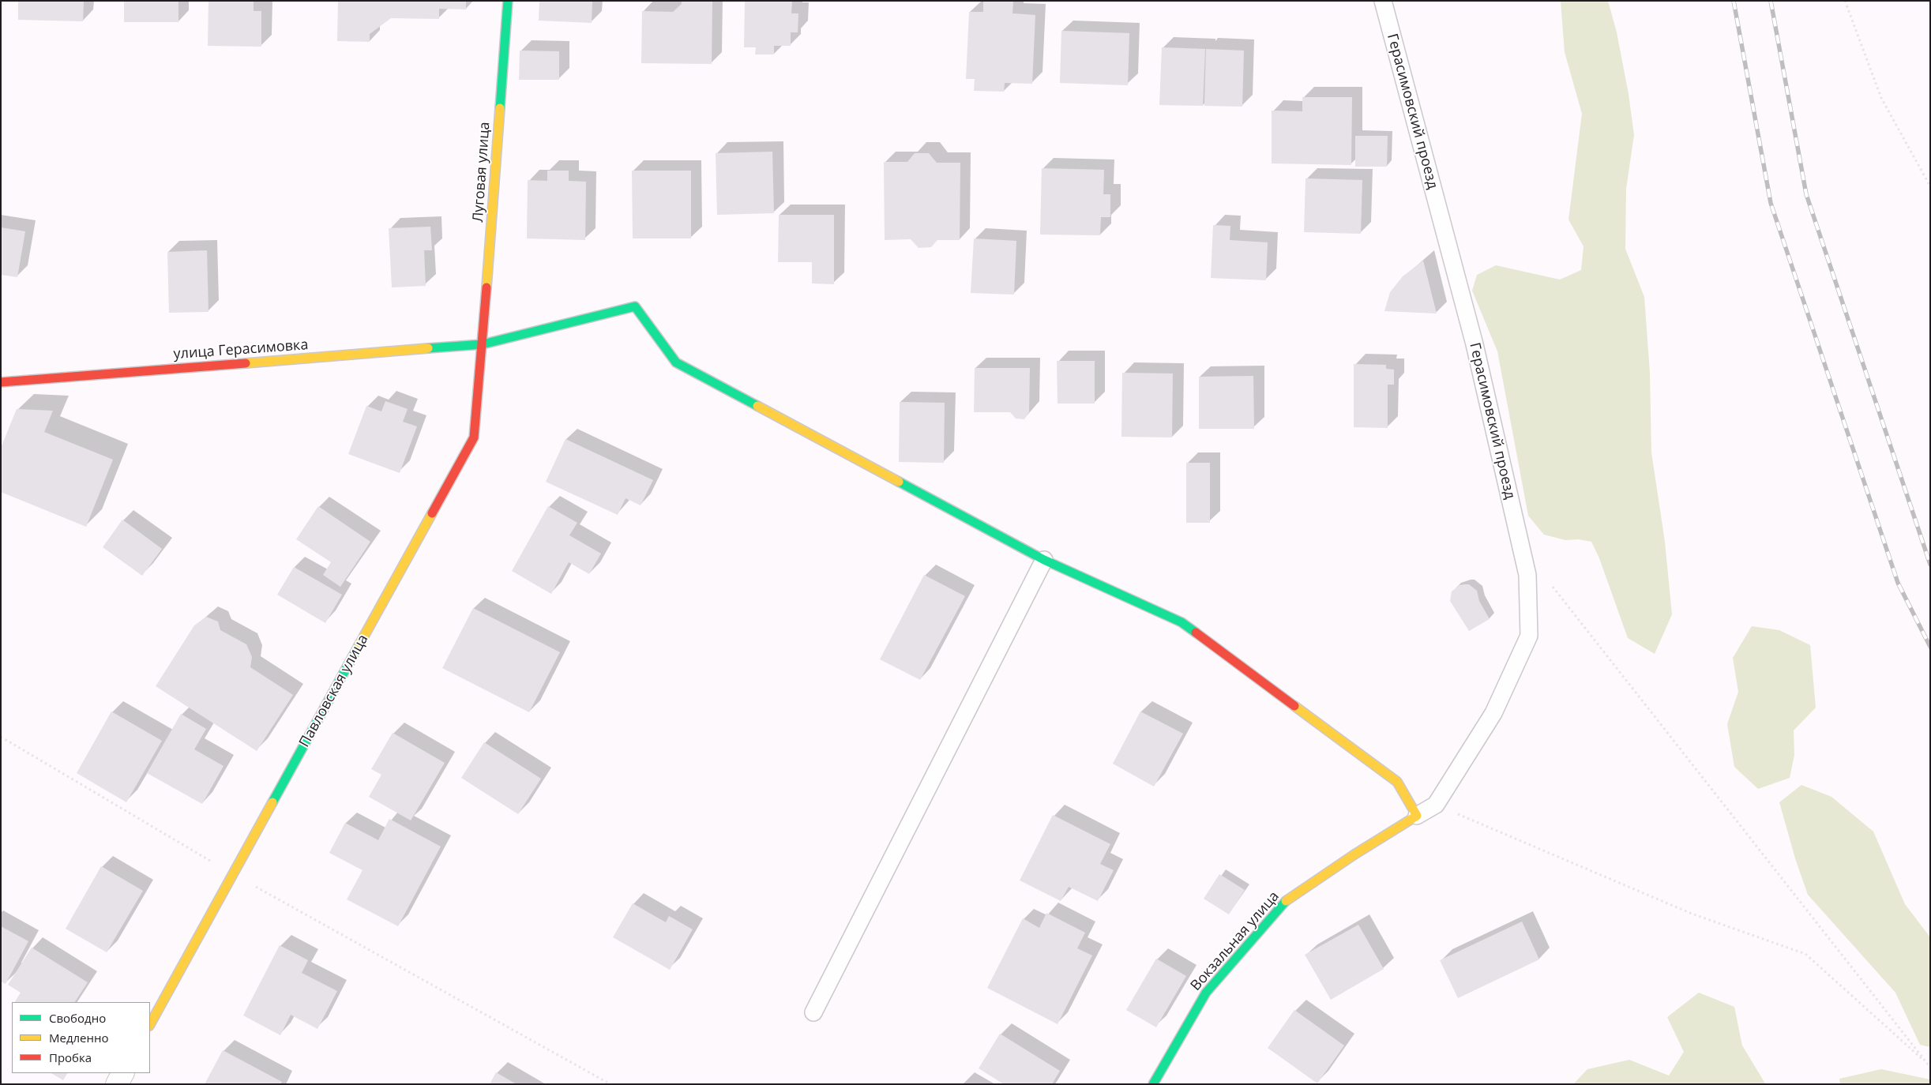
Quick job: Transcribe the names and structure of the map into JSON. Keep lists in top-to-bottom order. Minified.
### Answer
{"streets":{"street":["Луговая улица","улица Герасимовка","Павловская улица","Вокзальная улица"],"lane":["Герасимовский проезд"]},"crossings":[["Герасимовский проезд","Вокзальная улица"],["Луговая улица","улица Герасимовка"],["Луговая улица","Павловская улица"],["улица Герасимовка","Павловская улица"]],"legend":["Свободно","Медленно","Пробка"]}
